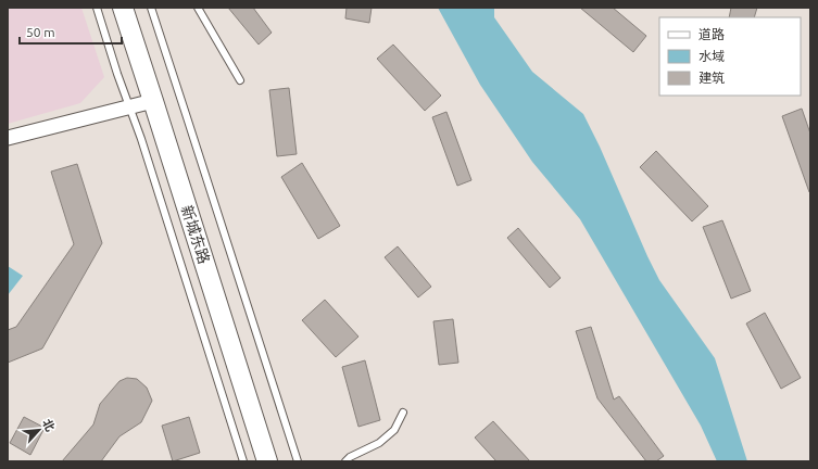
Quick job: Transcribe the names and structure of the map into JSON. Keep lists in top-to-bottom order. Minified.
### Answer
{"streets":{"main road":["新城东路"]},"legend":["道路","水域","建筑"],"scale_bar":"50 m","north":"top right"}
